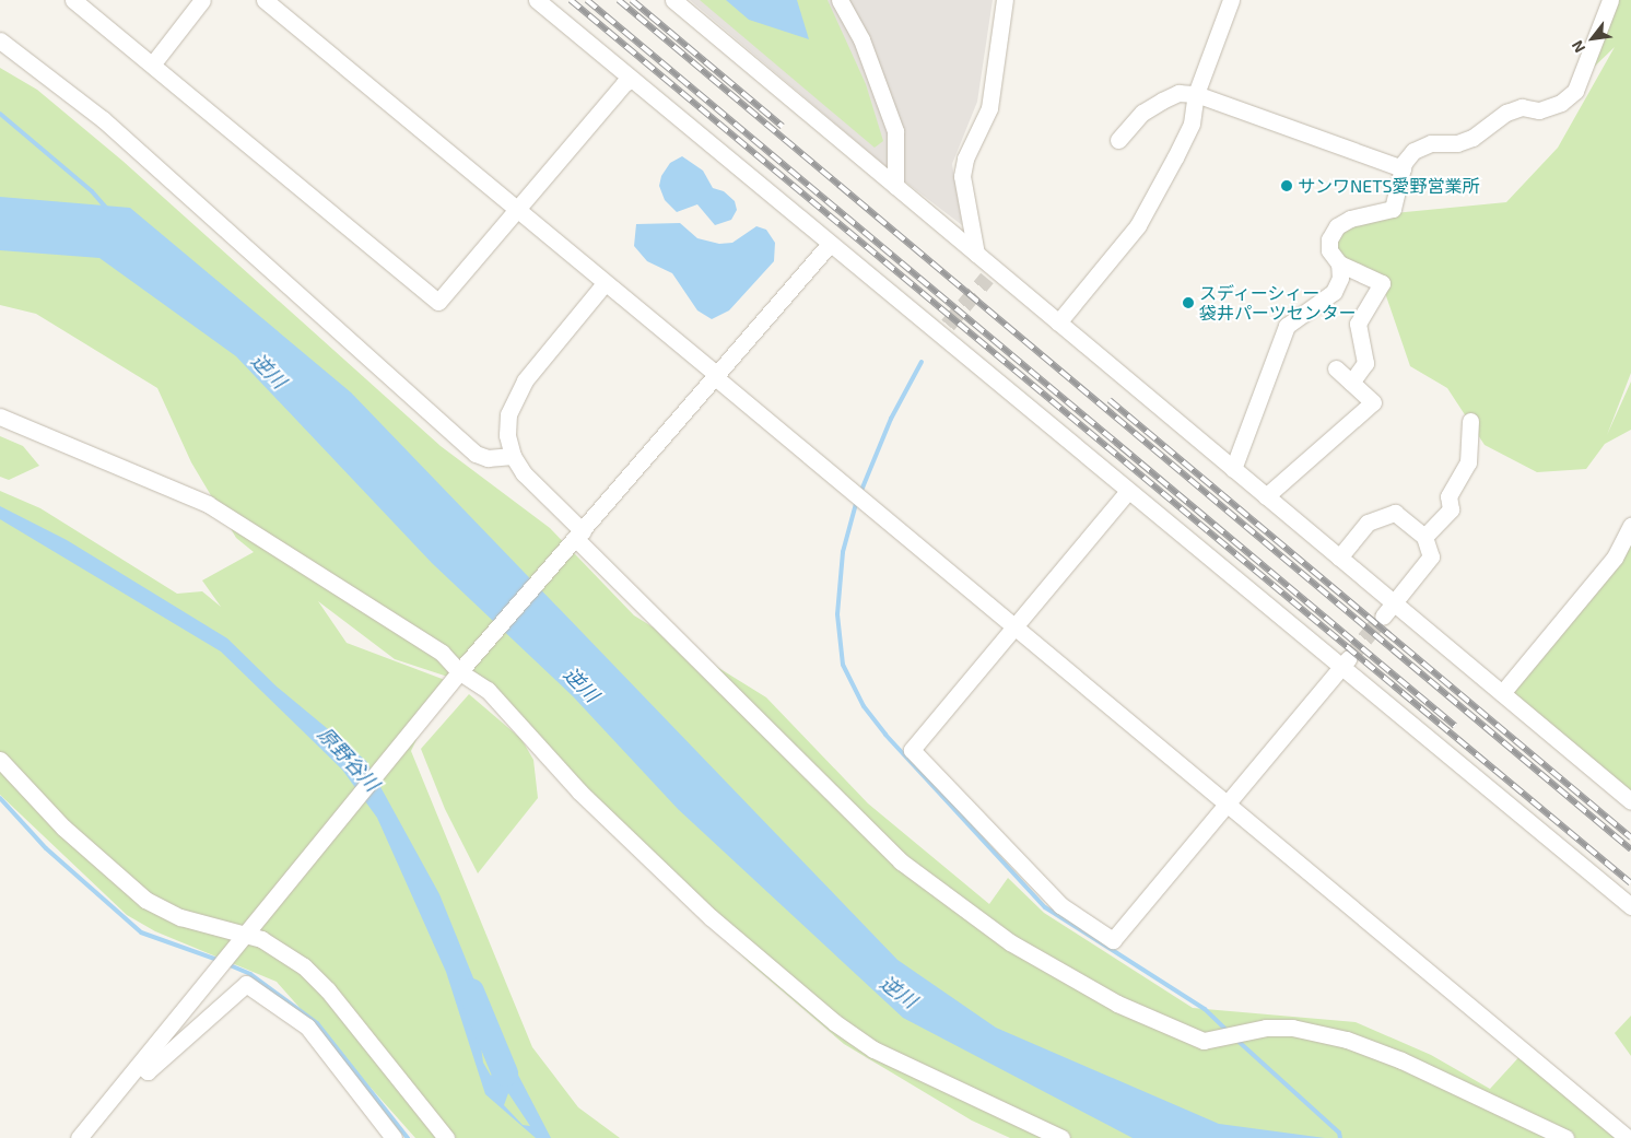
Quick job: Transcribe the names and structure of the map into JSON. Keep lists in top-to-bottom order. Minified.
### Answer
{"water":["逆川","原野谷川"],"places":["サンワNETS愛野営業所","スディーシィー 袋井パーツセンター"],"north":"bottom left"}
